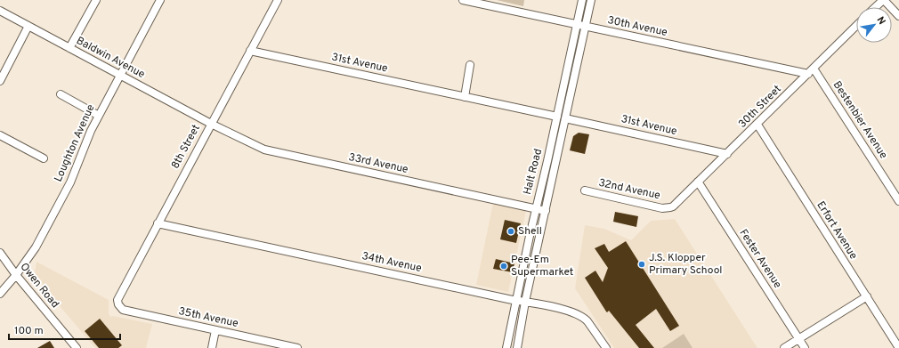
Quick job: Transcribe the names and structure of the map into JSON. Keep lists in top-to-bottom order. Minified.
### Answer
{"streets":{"street":["30th Avenue","Baldwin Avenue","31st Avenue","30th Street","Bestenbier Avenue","Loughton Avenue","8th Street","33rd Avenue","Halt Road","32nd Avenue","Erfort Avenue","Fester Avenue","34th Avenue","Owen Road","35th Avenue"]},"crossings":[["30th Avenue","30th Street"],["30th Avenue","Halt Road"],["Baldwin Avenue","Loughton Avenue"],["Baldwin Avenue","8th Street"],["Baldwin Avenue","33rd Avenue"],["31st Avenue","30th Street"],["31st Avenue","8th Street"],["31st Avenue","Halt Road"],["30th Street","Bestenbier Avenue"],["30th Street","32nd Avenue"],["30th Street","Erfort Avenue"],["30th Street","Fester Avenue"],["Loughton Avenue","Owen Road"],["8th Street","33rd Avenue"],["8th Street","34th Avenue"],["8th Street","35th Avenue"],["33rd Avenue","Halt Road"],["Halt Road","34th Avenue"]],"places":["Shell","J.S. Klopper Primary School","Pee-Em Supermarket"],"scale_bar":"100 m","north":"top right"}
